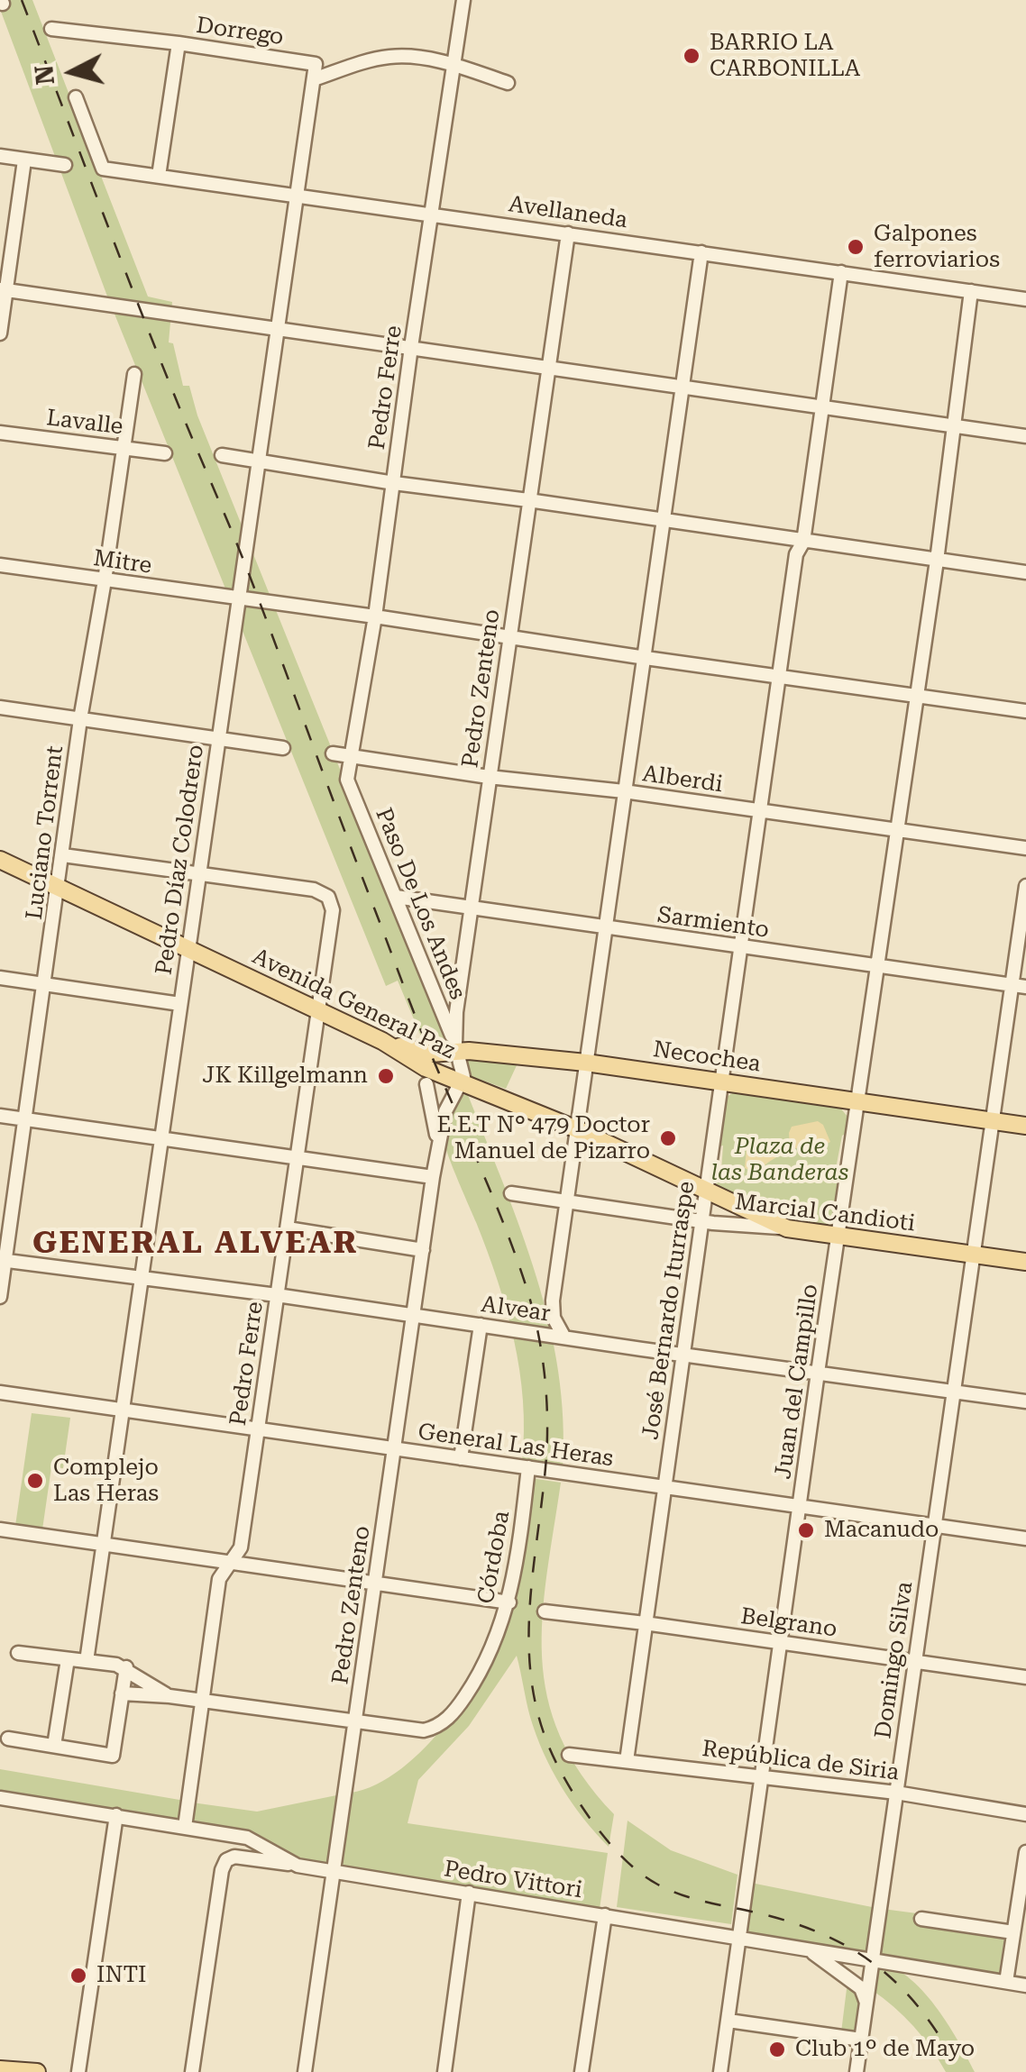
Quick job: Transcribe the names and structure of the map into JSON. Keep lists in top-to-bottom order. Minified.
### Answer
{"streets":{"main road":["Avenida General Paz","Necochea","Marcial Candioti"],"street":["Dorrego","Avellaneda","Pedro Ferre","Lavalle","Mitre","Pedro Zenteno","Alberdi","Luciano Torrent","Pedro Díaz Colodrero","Paso De Los Andes","Sarmiento","Alvear","José Bernardo Iturraspe","Juan del Campillo","General Las Heras","Córdoba","Belgrano","Domingo Silva","República de Siria","Pedro Vittori"]},"crossings":[["Dorrego","Pedro Díaz Colodrero"],["Avellaneda","Pedro Ferre"],["Avellaneda","Pedro Zenteno"],["Avellaneda","Pedro Díaz Colodrero"],["Avellaneda","Juan del Campillo"],["Pedro Ferre","Mitre"],["Pedro Ferre","Alberdi"],["Pedro Ferre","Pedro Díaz Colodrero"],["Pedro Ferre","Paso De Los Andes"],["Pedro Ferre","Avenida General Paz"],["Pedro Ferre","Alvear"],["Pedro Ferre","General Las Heras"],["Pedro Ferre","Pedro Vittori"],["Lavalle","Luciano Torrent"],["Mitre","Pedro Zenteno"],["Mitre","Luciano Torrent"],["Mitre","Pedro Díaz Colodrero"],["Mitre","José Bernardo Iturraspe"],["Mitre","Juan del Campillo"],["Pedro Zenteno","Alberdi"],["Pedro Zenteno","Paso De Los Andes"],["Pedro Zenteno","Sarmiento"],["Pedro Zenteno","Avenida General Paz"],["Pedro Zenteno","Necochea"],["Pedro Zenteno","Alvear"],["Pedro Zenteno","General Las Heras"],["Pedro Zenteno","Córdoba"],["Pedro Zenteno","Pedro Vittori"],["Alberdi","José Bernardo Iturraspe"],["Alberdi","Juan del Campillo"],["Luciano Torrent","Avenida General Paz"],["Luciano Torrent","Alvear"],["Pedro Díaz Colodrero","Avenida General Paz"],["Pedro Díaz Colodrero","Alvear"],["Pedro Díaz Colodrero","General Las Heras"],["Paso De Los Andes","Sarmiento"],["Paso De Los Andes","Necochea"],["Sarmiento","José Bernardo Iturraspe"],["Sarmiento","Juan del Campillo"],["Sarmiento","Domingo Silva"],["Avenida General Paz","Necochea"],["Avenida General Paz","Marcial Candioti"],["Avenida General Paz","José Bernardo Iturraspe"],["Necochea","José Bernardo Iturraspe"],["Necochea","Juan del Campillo"],["Necochea","Domingo Silva"],["Marcial Candioti","José Bernardo Iturraspe"],["Marcial Candioti","Juan del Campillo"],["Marcial Candioti","Domingo Silva"],["Alvear","José Bernardo Iturraspe"],["Alvear","Juan del Campillo"],["Alvear","Domingo Silva"],["José Bernardo Iturraspe","General Las Heras"],["José Bernardo Iturraspe","Belgrano"],["José Bernardo Iturraspe","República de Siria"],["Juan del Campillo","General Las Heras"],["Juan del Campillo","Belgrano"],["Juan del Campillo","República de Siria"],["Juan del Campillo","Pedro Vittori"],["General Las Heras","Córdoba"],["General Las Heras","Domingo Silva"],["Belgrano","Domingo Silva"],["Domingo Silva","República de Siria"],["Domingo Silva","Pedro Vittori"]],"districts":["GENERAL ALVEAR"],"parks":["Plaza de las Banderas"],"places":["BARRIO LA CARBONILLA","Galpones ferroviarios","JK Killgelmann","E.E.T N° 479 Doctor Manuel de Pizarro","Complejo Las Heras","Macanudo","INTI","Club 1º de Mayo"],"north":"left"}
